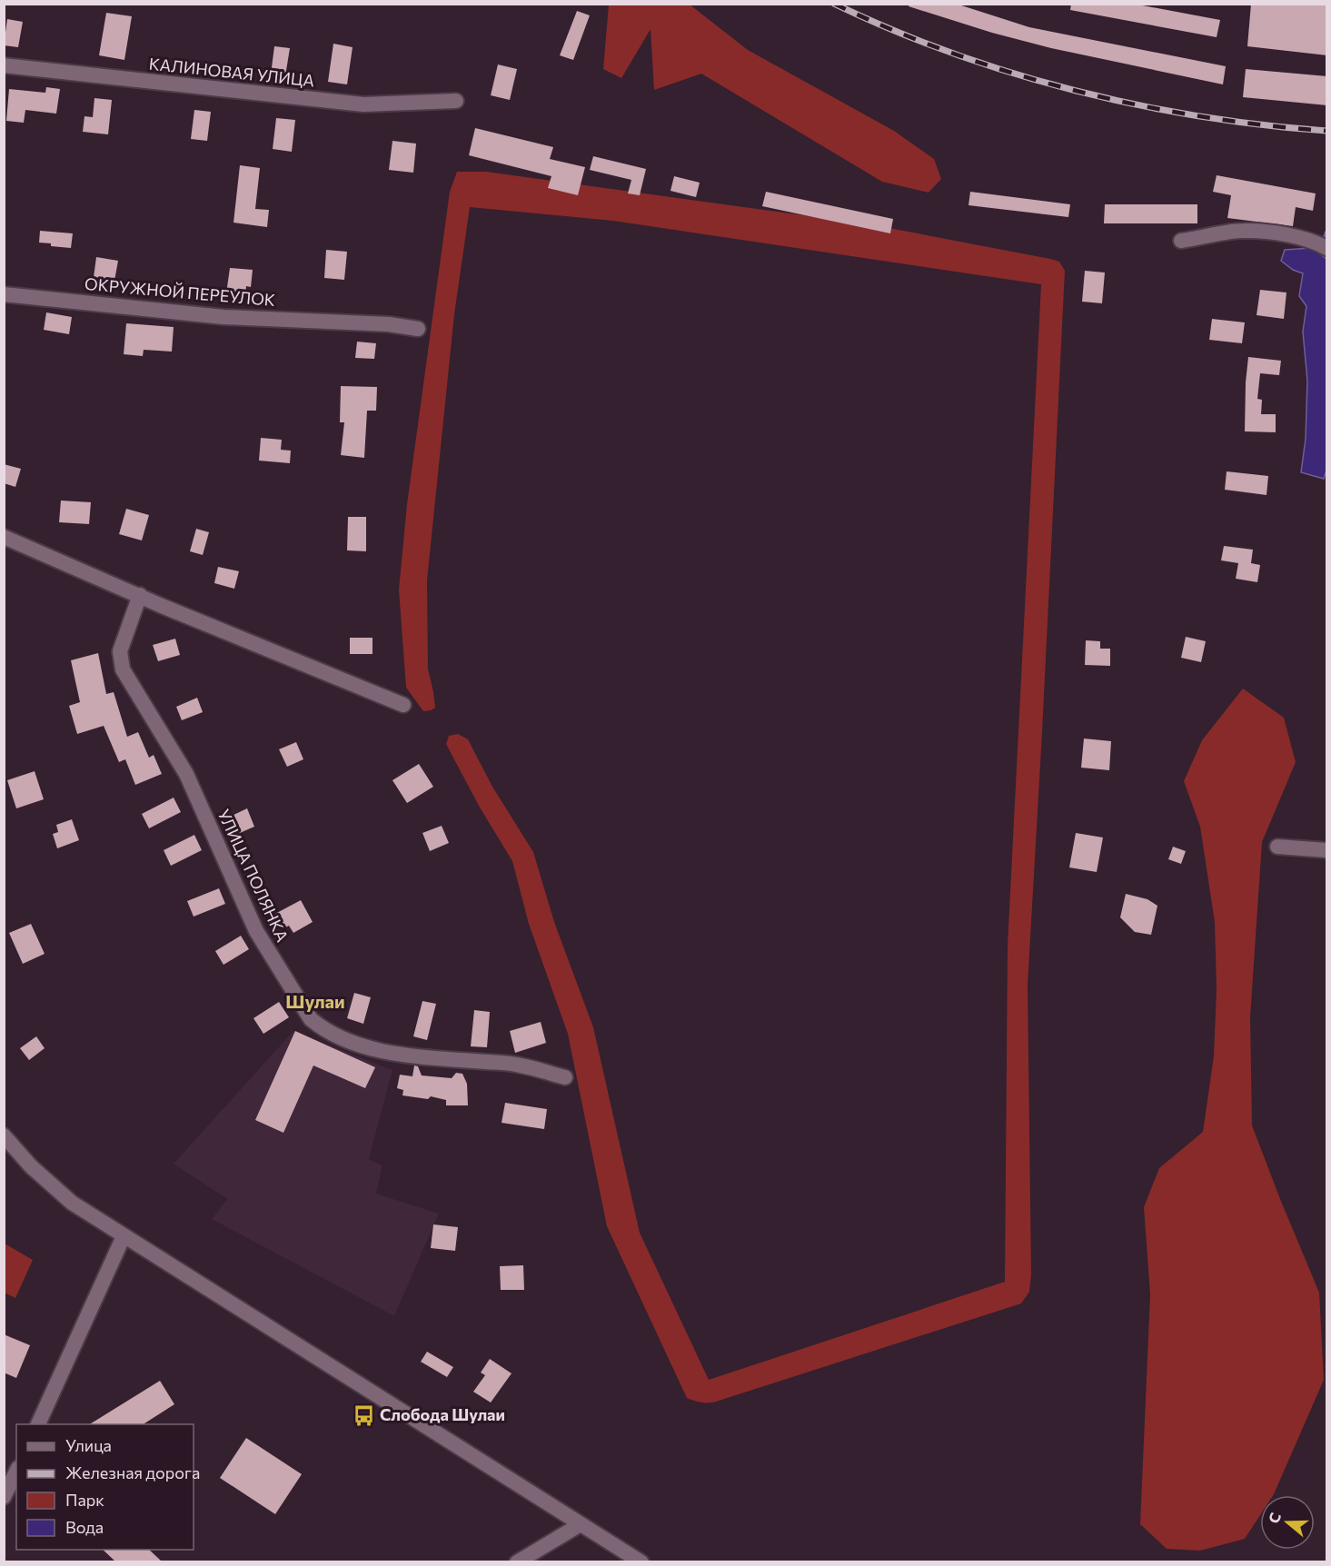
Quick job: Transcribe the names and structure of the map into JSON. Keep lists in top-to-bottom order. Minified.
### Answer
{"streets":{"street":["КАЛИНОВАЯ УЛИЦА","ОКРУЖНОЙ ПЕРЕУЛОК","УЛИЦА ПОЛЯНКА"]},"districts":["Шулаи"],"places":{"bus stop":["Слобода Шулаи"]},"legend":["Улица","Железная дорога","Парк","Вода"],"north":"left"}
